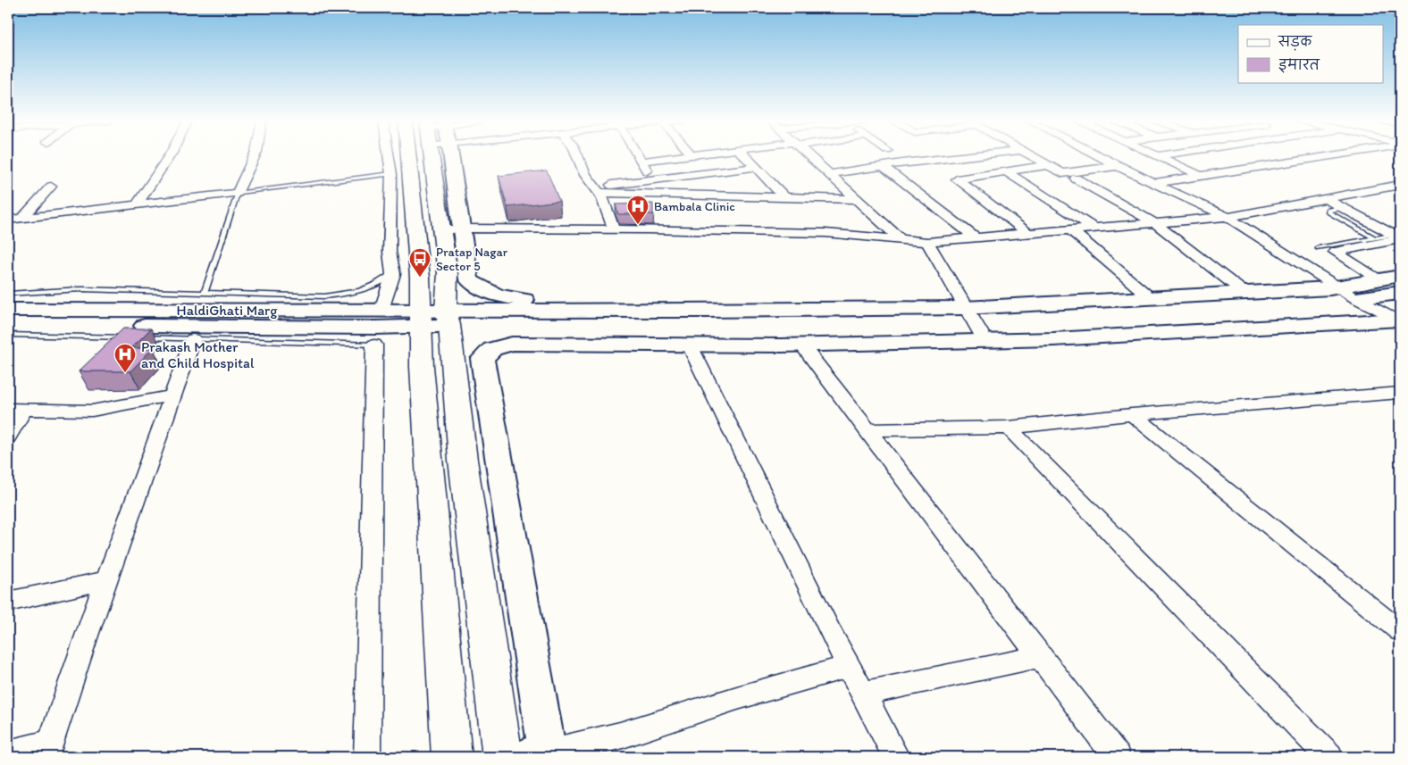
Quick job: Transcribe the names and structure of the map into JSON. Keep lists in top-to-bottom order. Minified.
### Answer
{"streets":{"street":["HaldiGhati Marg"]},"places":{"hospital":["Bambala Clinic","Prakash Mother and Child Hospital"],"bus stop":["Pratap Nagar Sector 5"]},"legend":["सड़क","इमारत"]}
